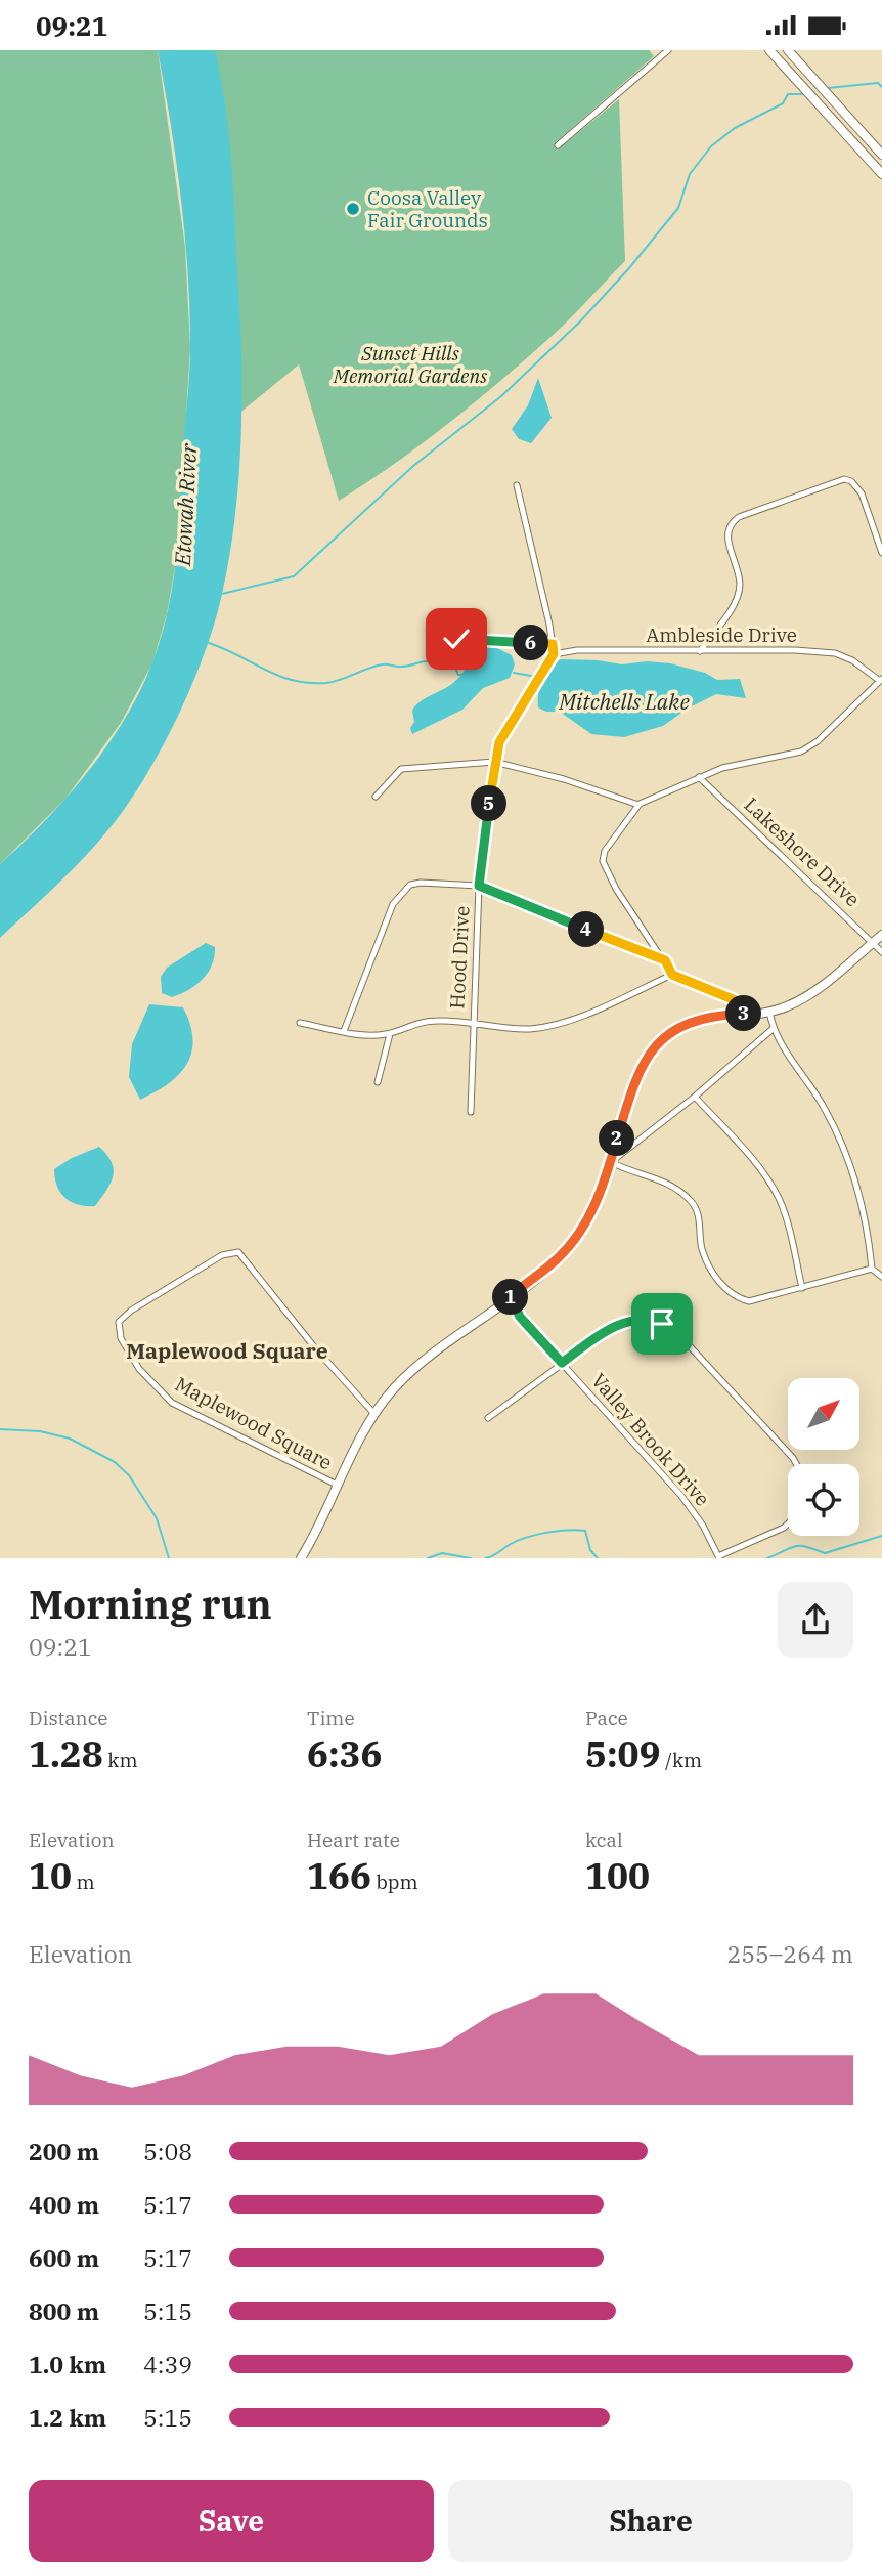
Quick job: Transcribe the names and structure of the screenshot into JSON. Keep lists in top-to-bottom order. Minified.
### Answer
{"streets":{"street":["Ambleside Drive","Lakeshore Drive","Hood Drive","Maplewood Square","Valley Brook Drive"]},"districts":["Maplewood Square"],"water":["Etowah River","Mitchells Lake"],"parks":["Sunset Hills Memorial Gardens"],"places":["Coosa Valley Fair Grounds"],"north":"top right","page":{"status":"09:21","pins":["6","5","4","3","2","1"],"heading":["Morning run","09:21"],"stats":[["Distance","1.28 km"],["Time","6:36"],["Pace","5:09 /km"],["Elevation","10 m"],["Heart rate","166 bpm"],["kcal","100"]],"chart":["Elevation","255–264 m"],"list":[{"name":"200 m","note":"5:08"},{"name":"400 m","note":"5:17"},{"name":"600 m","note":"5:17"},{"name":"800 m","note":"5:15"},{"name":"1.0 km","note":"4:39"},{"name":"1.2 km","note":"5:15"}],"buttons":["Save","Share"]}}
